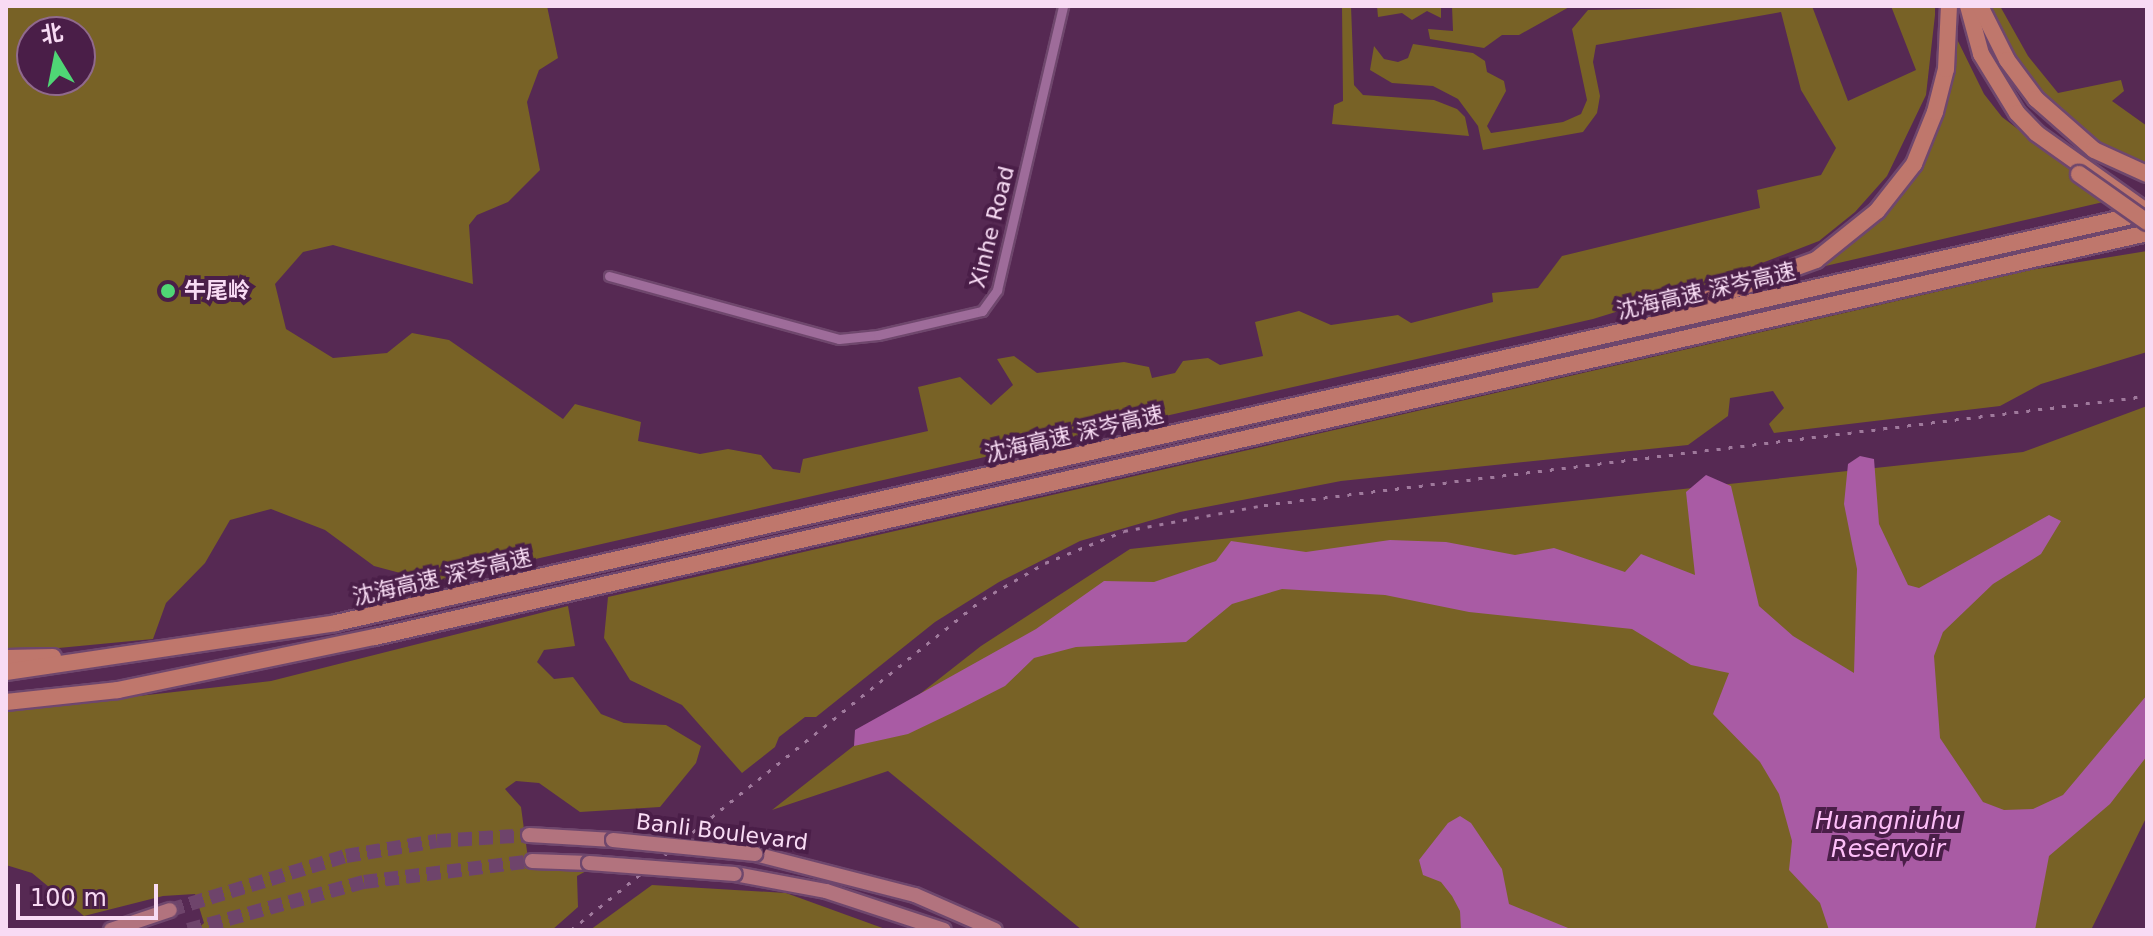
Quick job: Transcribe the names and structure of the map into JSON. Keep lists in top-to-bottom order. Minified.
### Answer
{"streets":{"highway":["沈海高速 深岑高速"],"main road":["Banli Boulevard"],"street":["Xinhe Road"]},"water":["Huangniuhu Reservoir"],"places":["牛尾岭"],"scale_bar":"100 m","north":"top"}
